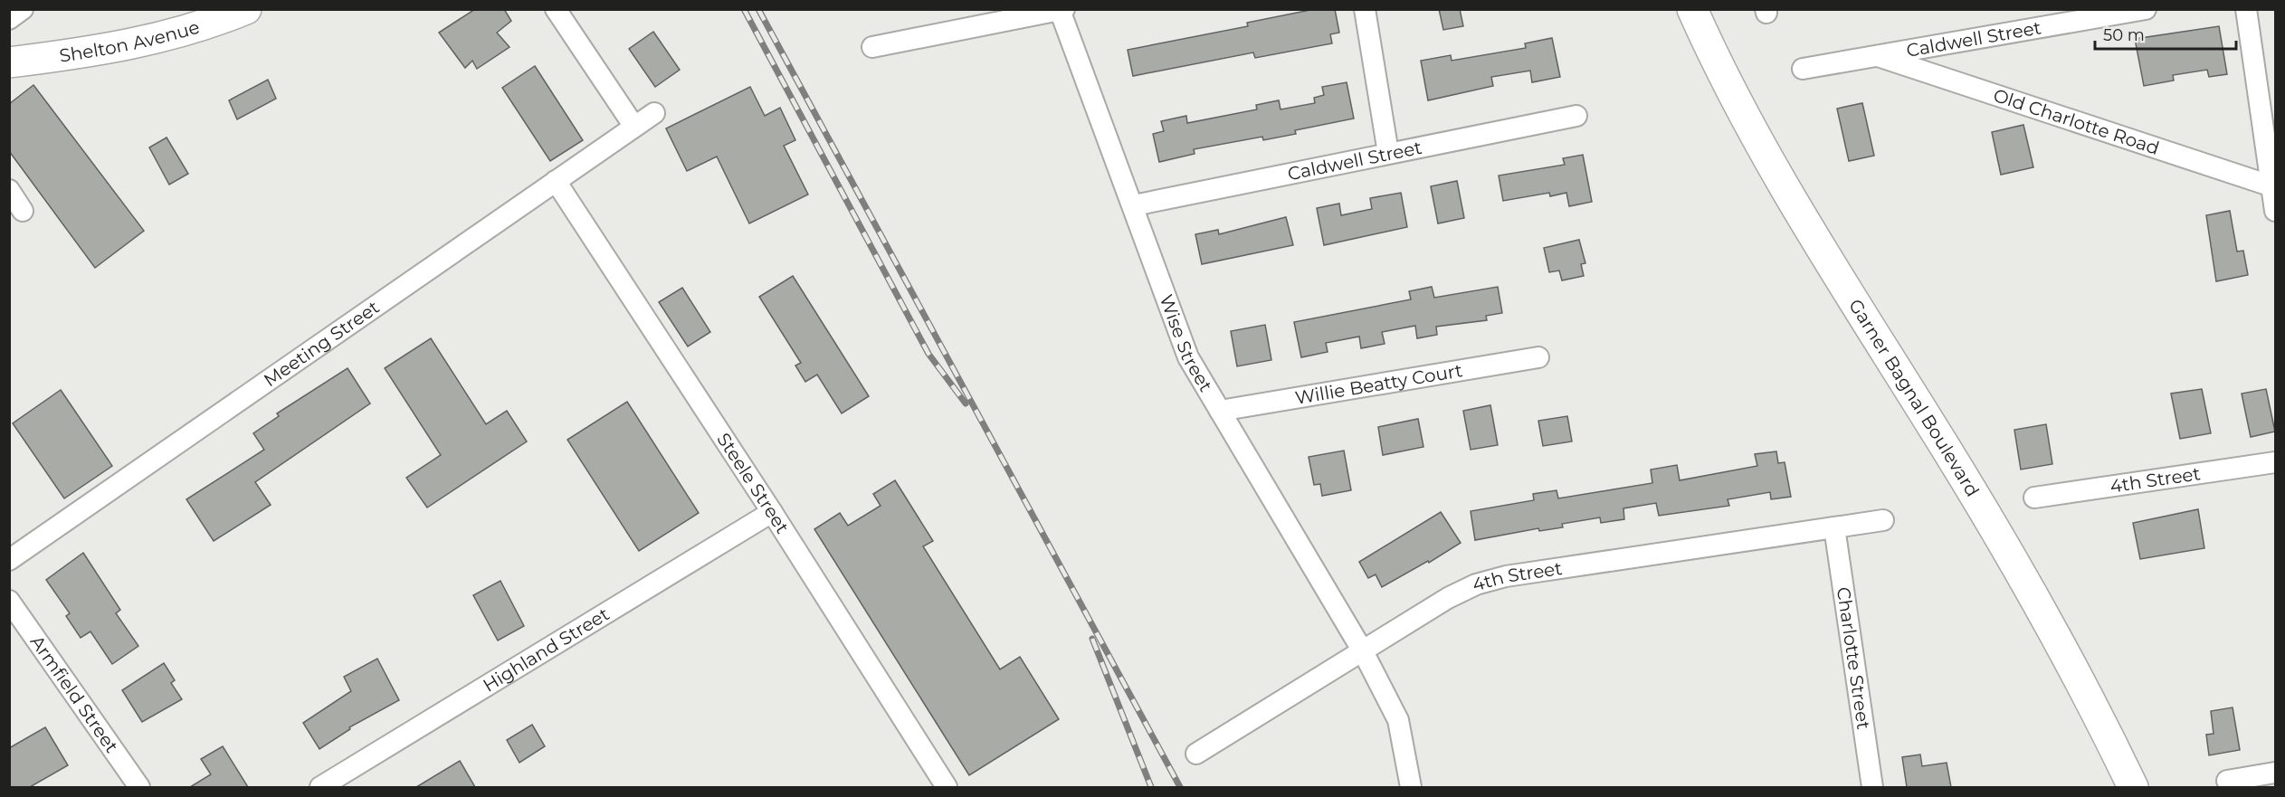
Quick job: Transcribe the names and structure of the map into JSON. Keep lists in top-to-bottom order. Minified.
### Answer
{"streets":{"main road":["Shelton Avenue","Garner Bagnal Boulevard"],"street":["Caldwell Street","Old Charlotte Road","Wise Street","Meeting Street","Willie Beatty Court","4th Street","Steele Street","Highland Street","Charlotte Street","Armfield Street"]},"crossings":[["Caldwell Street","Old Charlotte Road"],["Caldwell Street","Wise Street"],["Wise Street","Willie Beatty Court"],["Wise Street","4th Street"],["Meeting Street","Steele Street"],["4th Street","Charlotte Street"],["Steele Street","Highland Street"]],"scale_bar":"50 m"}
